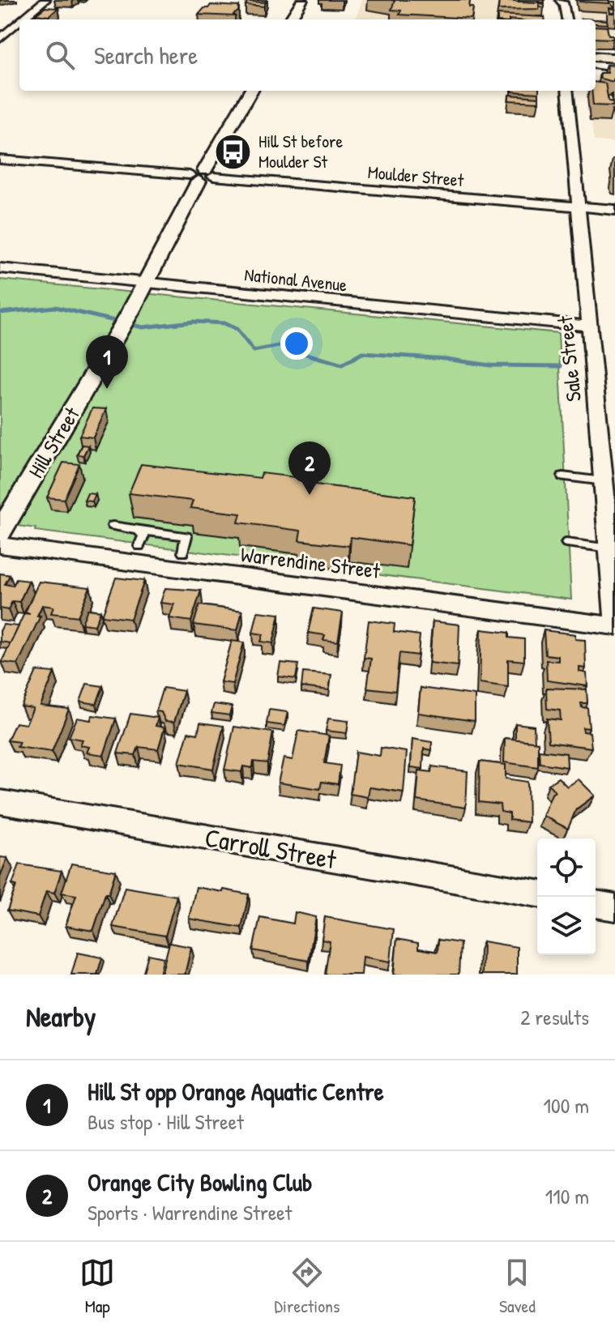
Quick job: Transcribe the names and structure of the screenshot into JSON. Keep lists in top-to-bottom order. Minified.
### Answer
{"streets":{"street":["Moulder Street","National Avenue","Sale Street","Hill Street","Warrendine Street","Carroll Street"]},"crossings":[["Moulder Street","Sale Street"],["Moulder Street","Hill Street"],["National Avenue","Sale Street"],["National Avenue","Hill Street"],["Sale Street","Warrendine Street"]],"places":{"bus stop":["Hill St before Moulder St"]},"page":{"search":"Search here","pins":["1","2"],"heading":["Nearby","2 results"],"list":[{"mark":"1","name":"Hill St opp Orange Aquatic Centre","note":"Bus stop · Hill Street","value":"100 m"},{"mark":"2","name":"Orange City Bowling Club","note":"Sports · Warrendine Street","value":"110 m"}],"nav":["Map","Directions","Saved"]}}
